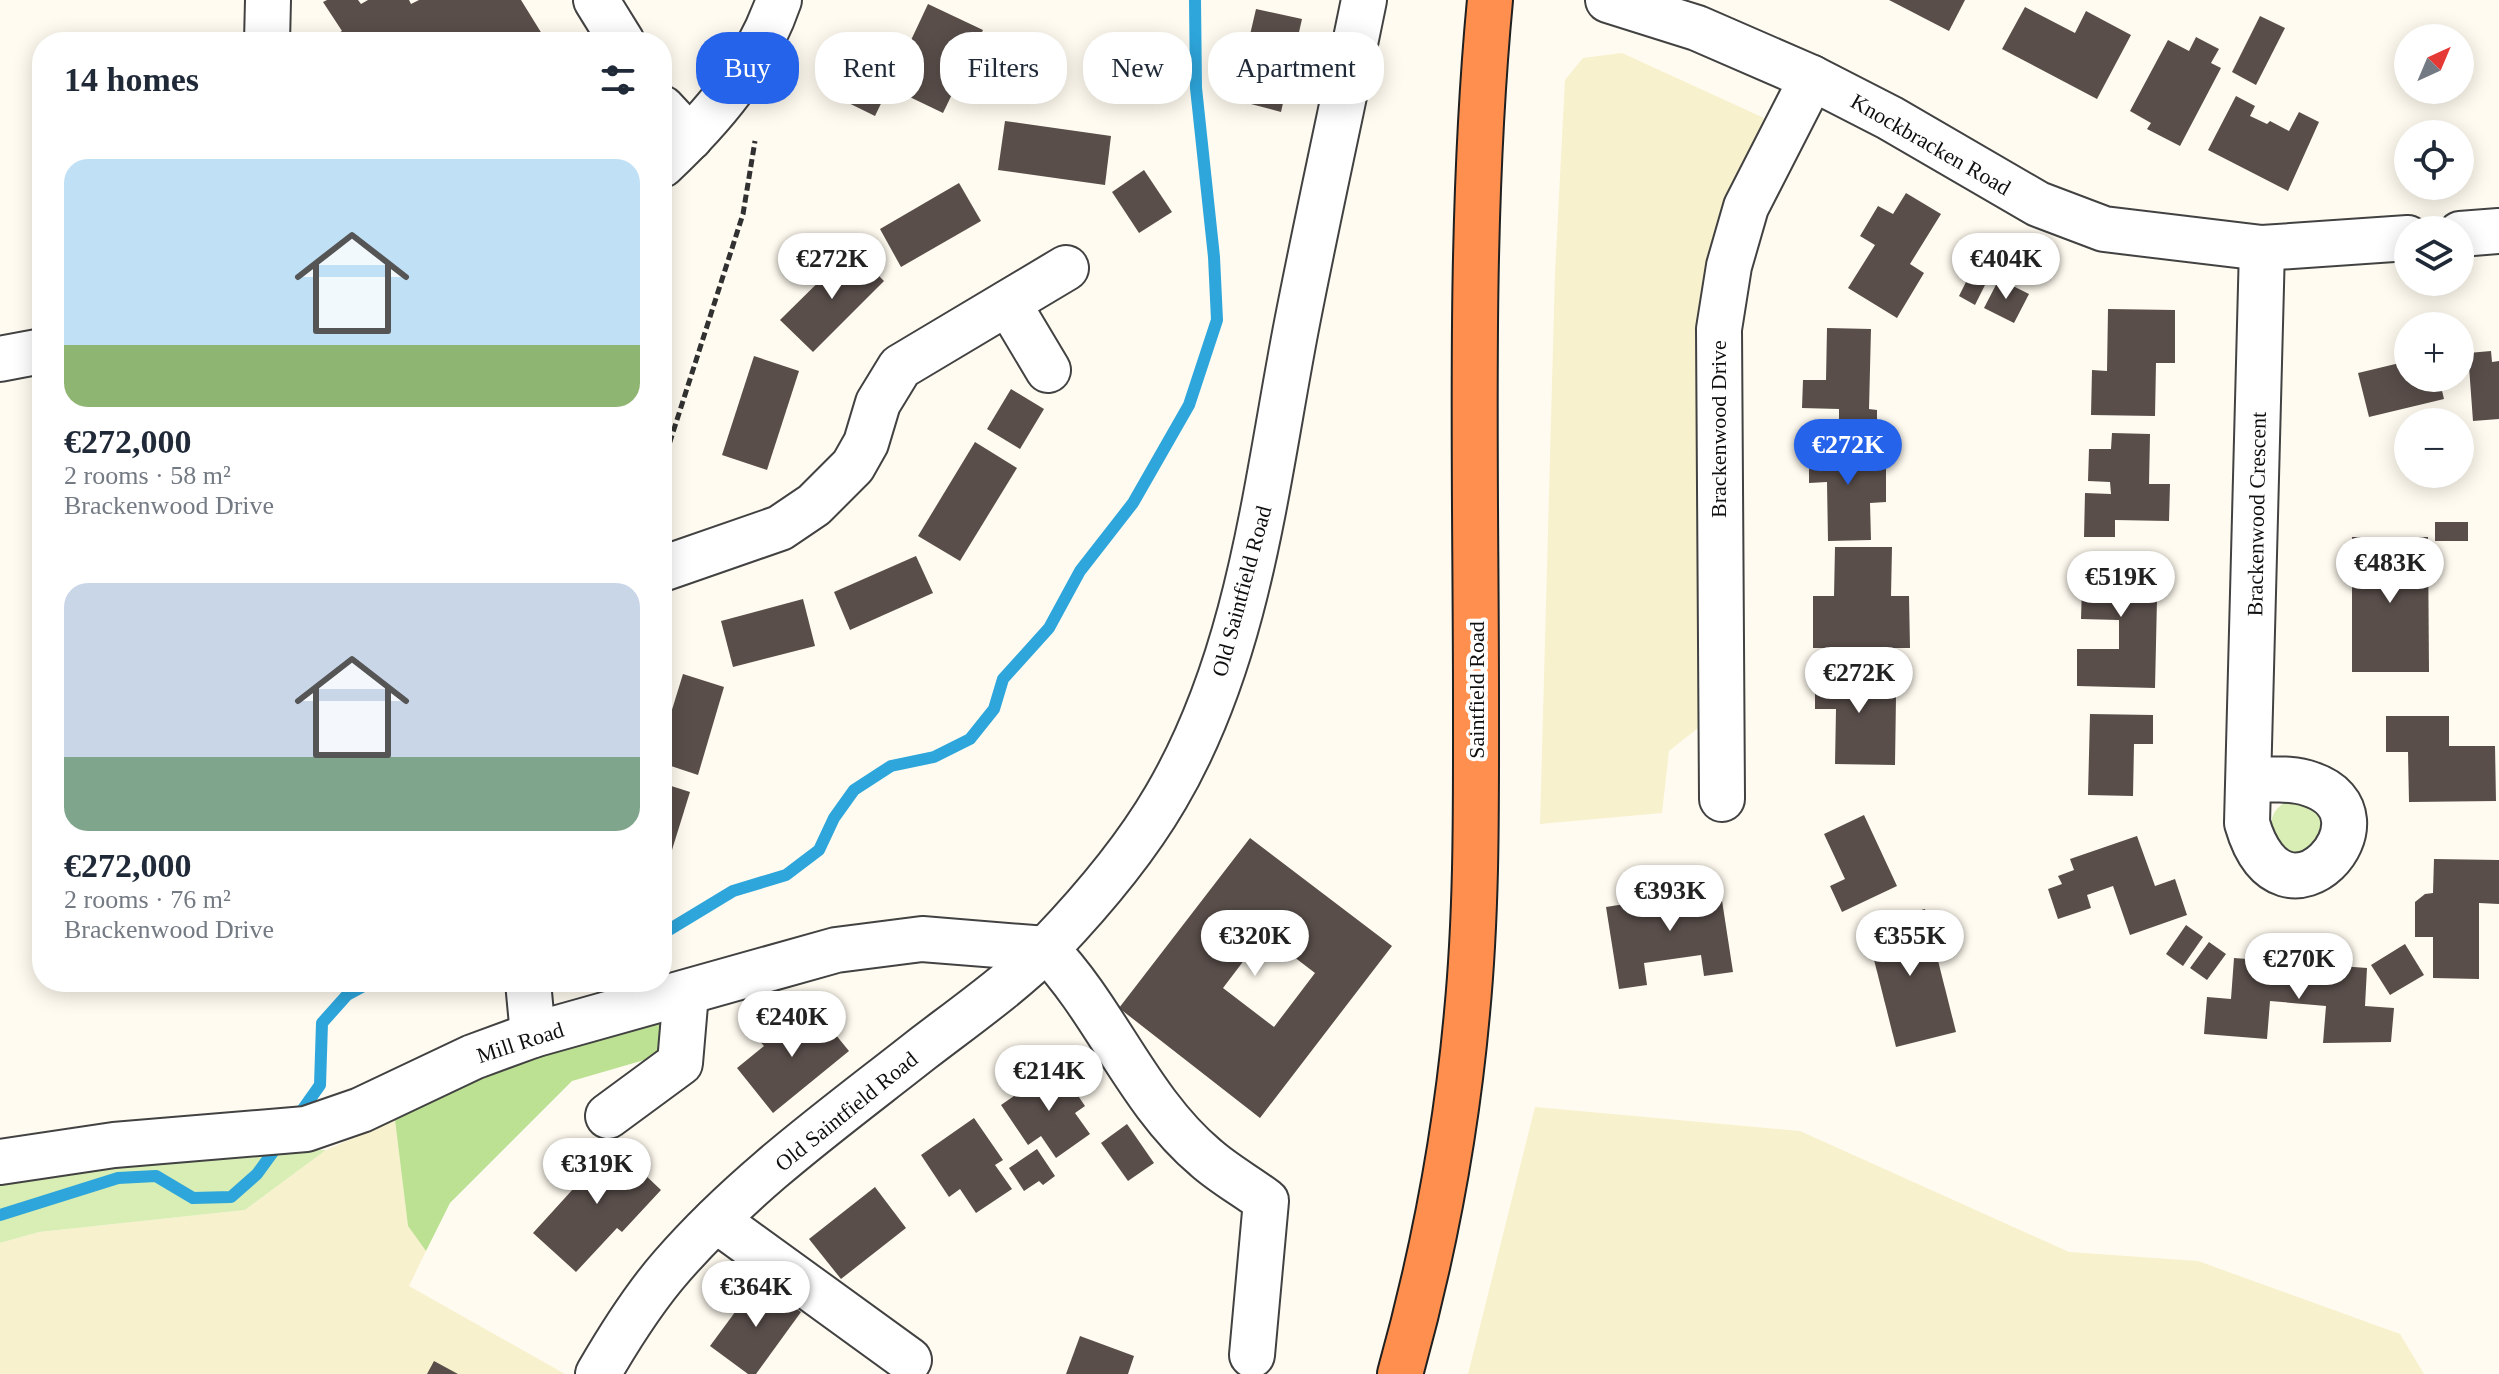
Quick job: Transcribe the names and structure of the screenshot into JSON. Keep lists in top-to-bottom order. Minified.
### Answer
{"streets":{"highway":["Saintfield Road"],"street":["Knockbracken Road","Brackenwood Drive","Brackenwood Crescent","Old Saintfield Road","Mill Road"]},"crossings":[["Knockbracken Road","Brackenwood Drive"],["Knockbracken Road","Brackenwood Crescent"],["Old Saintfield Road","Mill Road"]],"north":"top right","page":{"map_buttons":["+","−"],"chip":["Buy","Rent","Filters","New","Apartment"],"heading":"14 homes","list":[{"name":"€272,000","note":"2 rooms · 58 m² · Brackenwood Drive"},{"name":"€272,000","note":"2 rooms · 76 m² · Brackenwood Drive"}],"price":["€272K","€404K","€272K","€483K","€519K","€272K","€393K","€320K","€355K","€270K","€240K","€214K","€319K","€364K"]}}
